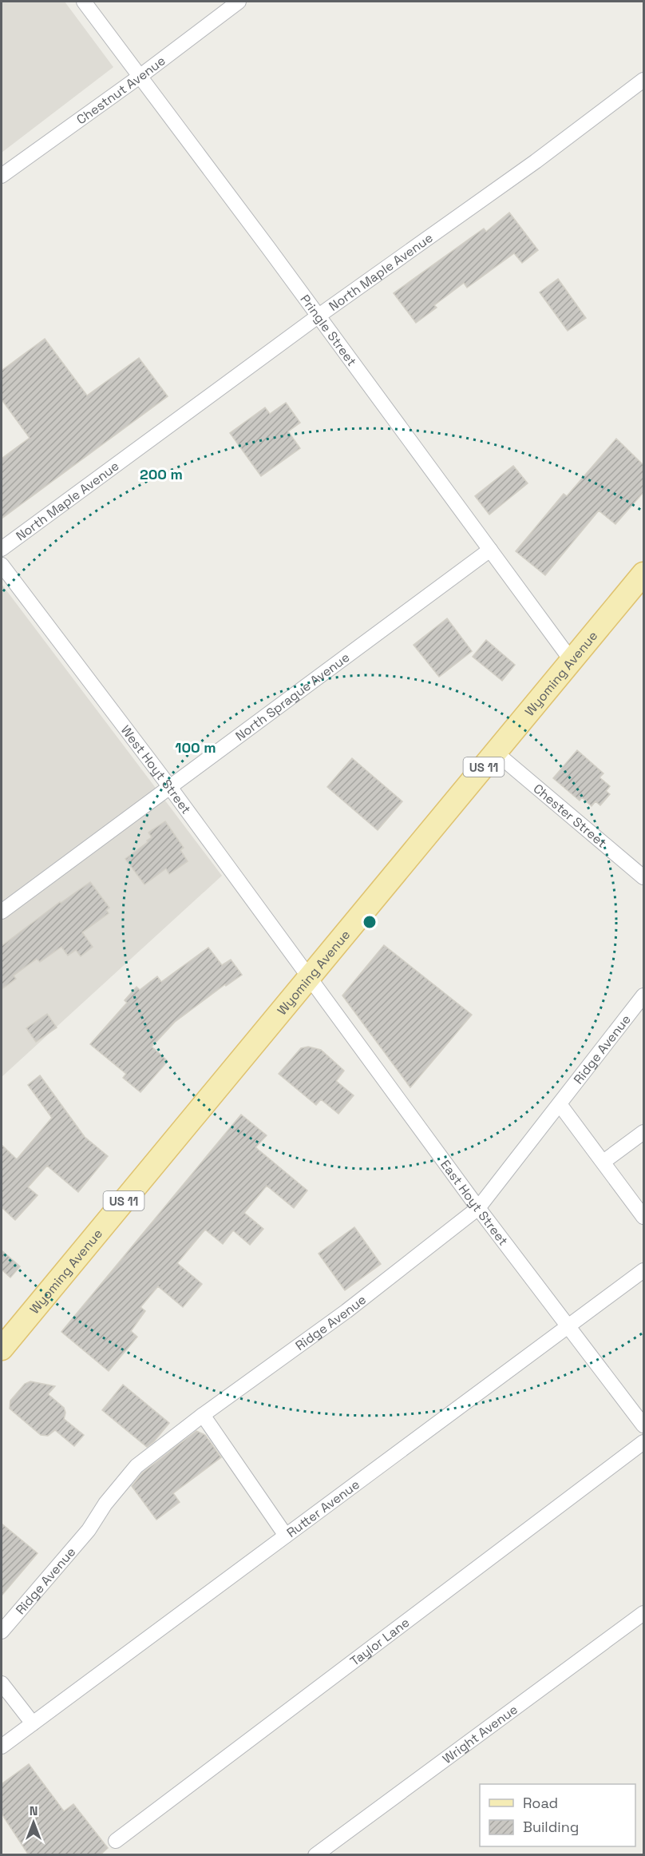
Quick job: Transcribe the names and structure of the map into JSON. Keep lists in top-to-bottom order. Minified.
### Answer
{"streets":{"main road":["Wyoming Avenue","US 11"],"street":["Chestnut Avenue","North Maple Avenue","Pringle Street","North Sprague Avenue","West Hoyt Street","Chester Street","Ridge Avenue","East Hoyt Street","Rutter Avenue","Taylor Lane","Wright Avenue"]},"crossings":[["Chestnut Avenue","Pringle Street"],["North Maple Avenue","Pringle Street"],["Pringle Street","Wyoming Avenue"],["Pringle Street","North Sprague Avenue"],["Wyoming Avenue","West Hoyt Street"],["Wyoming Avenue","Chester Street"],["Wyoming Avenue","East Hoyt Street"],["North Sprague Avenue","West Hoyt Street"],["West Hoyt Street","East Hoyt Street"],["Ridge Avenue","East Hoyt Street"],["East Hoyt Street","Rutter Avenue"]],"legend":["Road","Building"],"north":"top","rings":["200 m","100 m"]}
